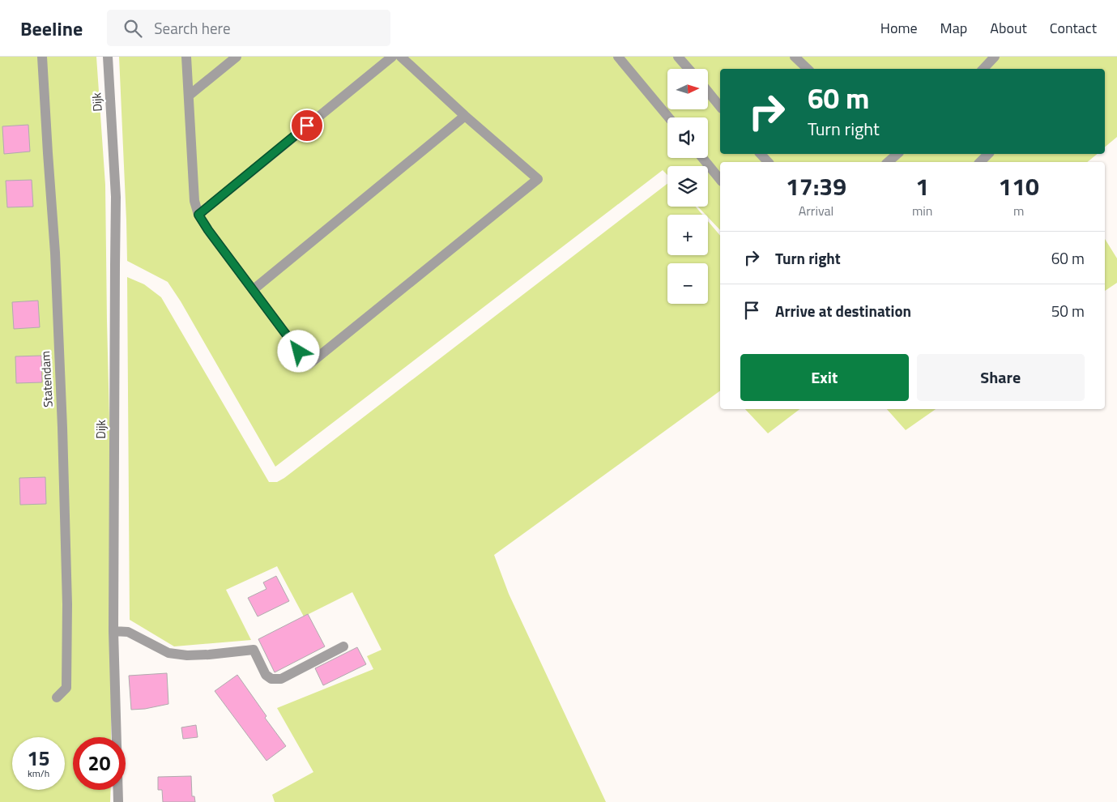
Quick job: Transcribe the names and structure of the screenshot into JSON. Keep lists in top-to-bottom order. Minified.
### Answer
{"streets":{"street":["Dijk","Statendam"]},"north":"right","page":{"header":"Beeline","search":"Search here","nav":["Home","Map","About","Contact"],"map_buttons":["+","−"],"turn":["60 m","Turn right"],"eta":["17:39","Arrival","1","min","110","m"],"list":[{"name":"Turn right","value":"60 m"},{"name":"Arrive at destination","value":"50 m"}],"buttons":["Exit","Share"],"speed":"15 km/h","limit":"20"}}
